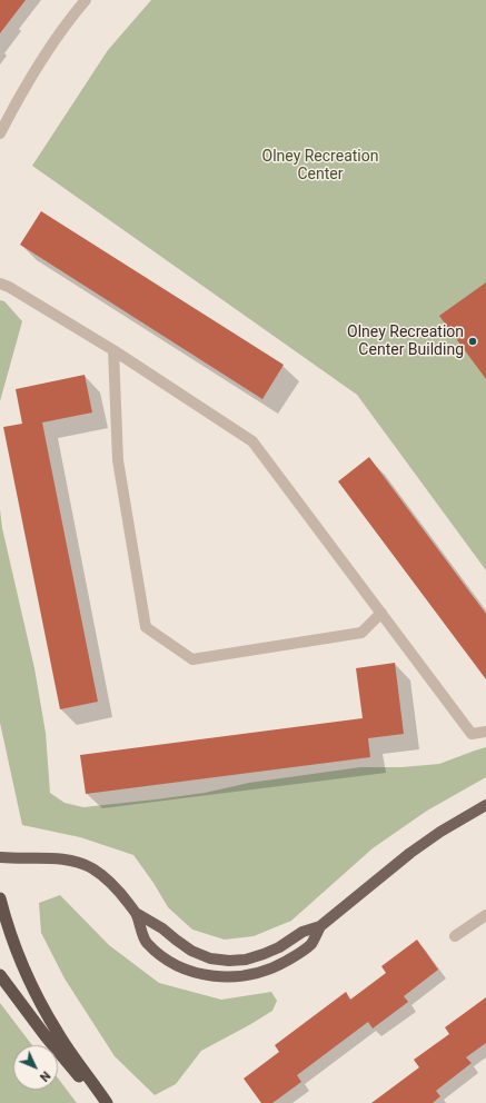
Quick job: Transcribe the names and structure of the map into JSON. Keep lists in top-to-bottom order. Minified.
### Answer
{"parks":["Olney Recreation Center"],"places":["Olney Recreation Center Building"],"north":"bottom right"}
